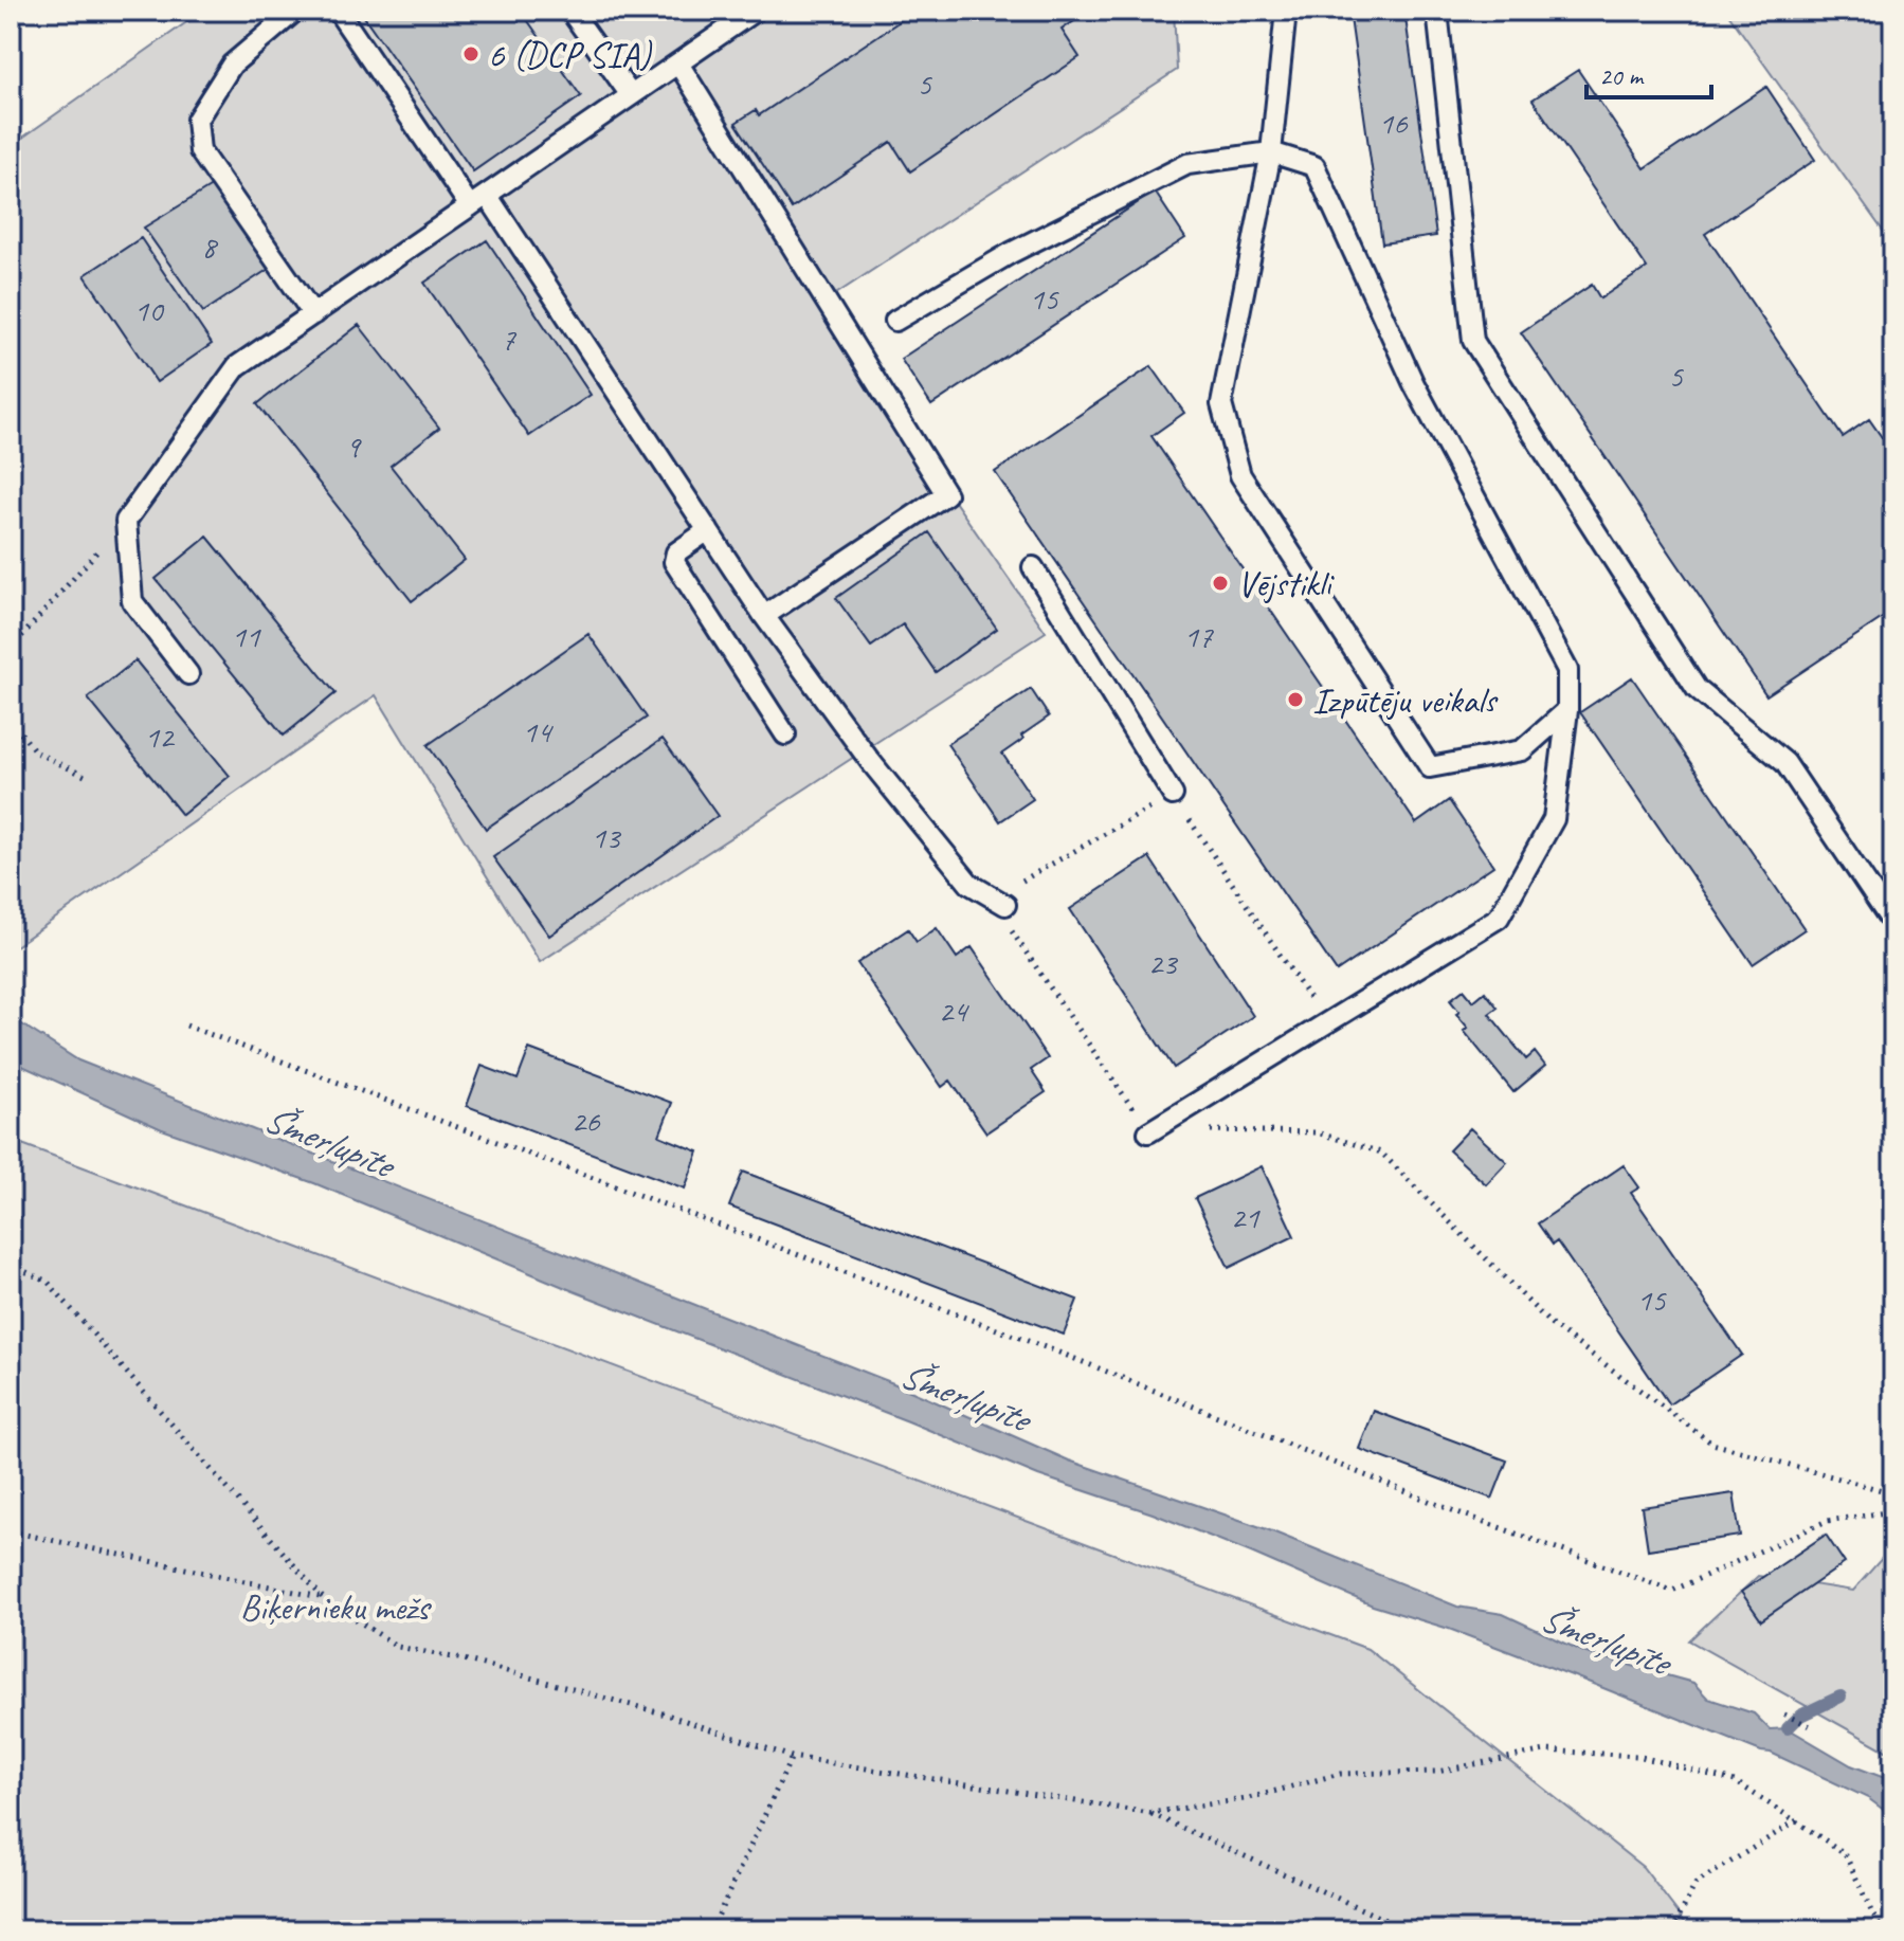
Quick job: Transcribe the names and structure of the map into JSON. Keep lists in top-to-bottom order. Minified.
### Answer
{"water":["Šmerļupīte"],"parks":["Biķernieku mežs"],"places":["6 (DCP SIA)","Vējstikli","Izpūtēju veikals"],"house_numbers":["5","16","8","15","10","7","5","9","11","17","14","12","13","23","24","26","21","15"],"scale_bar":"20 m"}
